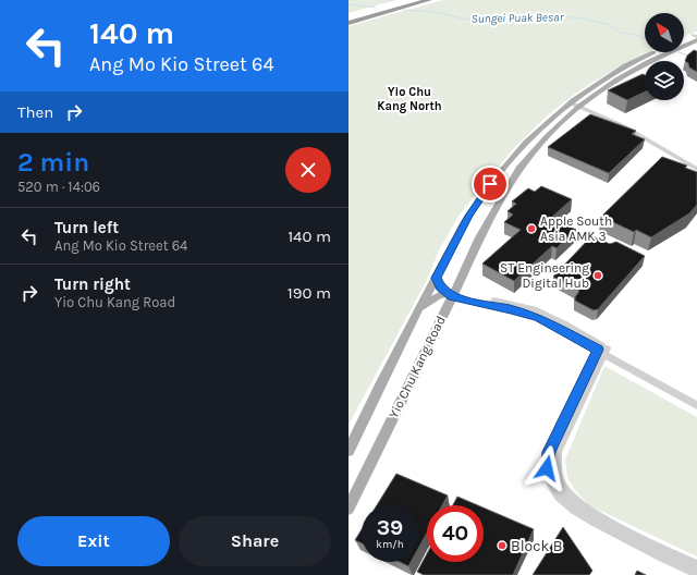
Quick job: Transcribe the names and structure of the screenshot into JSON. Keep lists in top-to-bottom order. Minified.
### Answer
{"streets":{"main road":["Yio Chu Kang Road"]},"districts":["Yio Chu Kang North"],"water":["Sungei Puak Besar"],"places":["Apple South Asia AMK 3","ST Engineering Digital Hub","Block B"],"north":"top left","page":{"turn":["140 m","Ang Mo Kio Street 64"],"then":"Then","heading":["2 min","520 m · 14:06"],"list":[{"name":"Turn left","note":"Ang Mo Kio Street 64","value":"140 m"},{"name":"Turn right","note":"Yio Chu Kang Road","value":"190 m"}],"speed":"39 km/h","limit":"40","buttons":["Exit","Share"]}}
